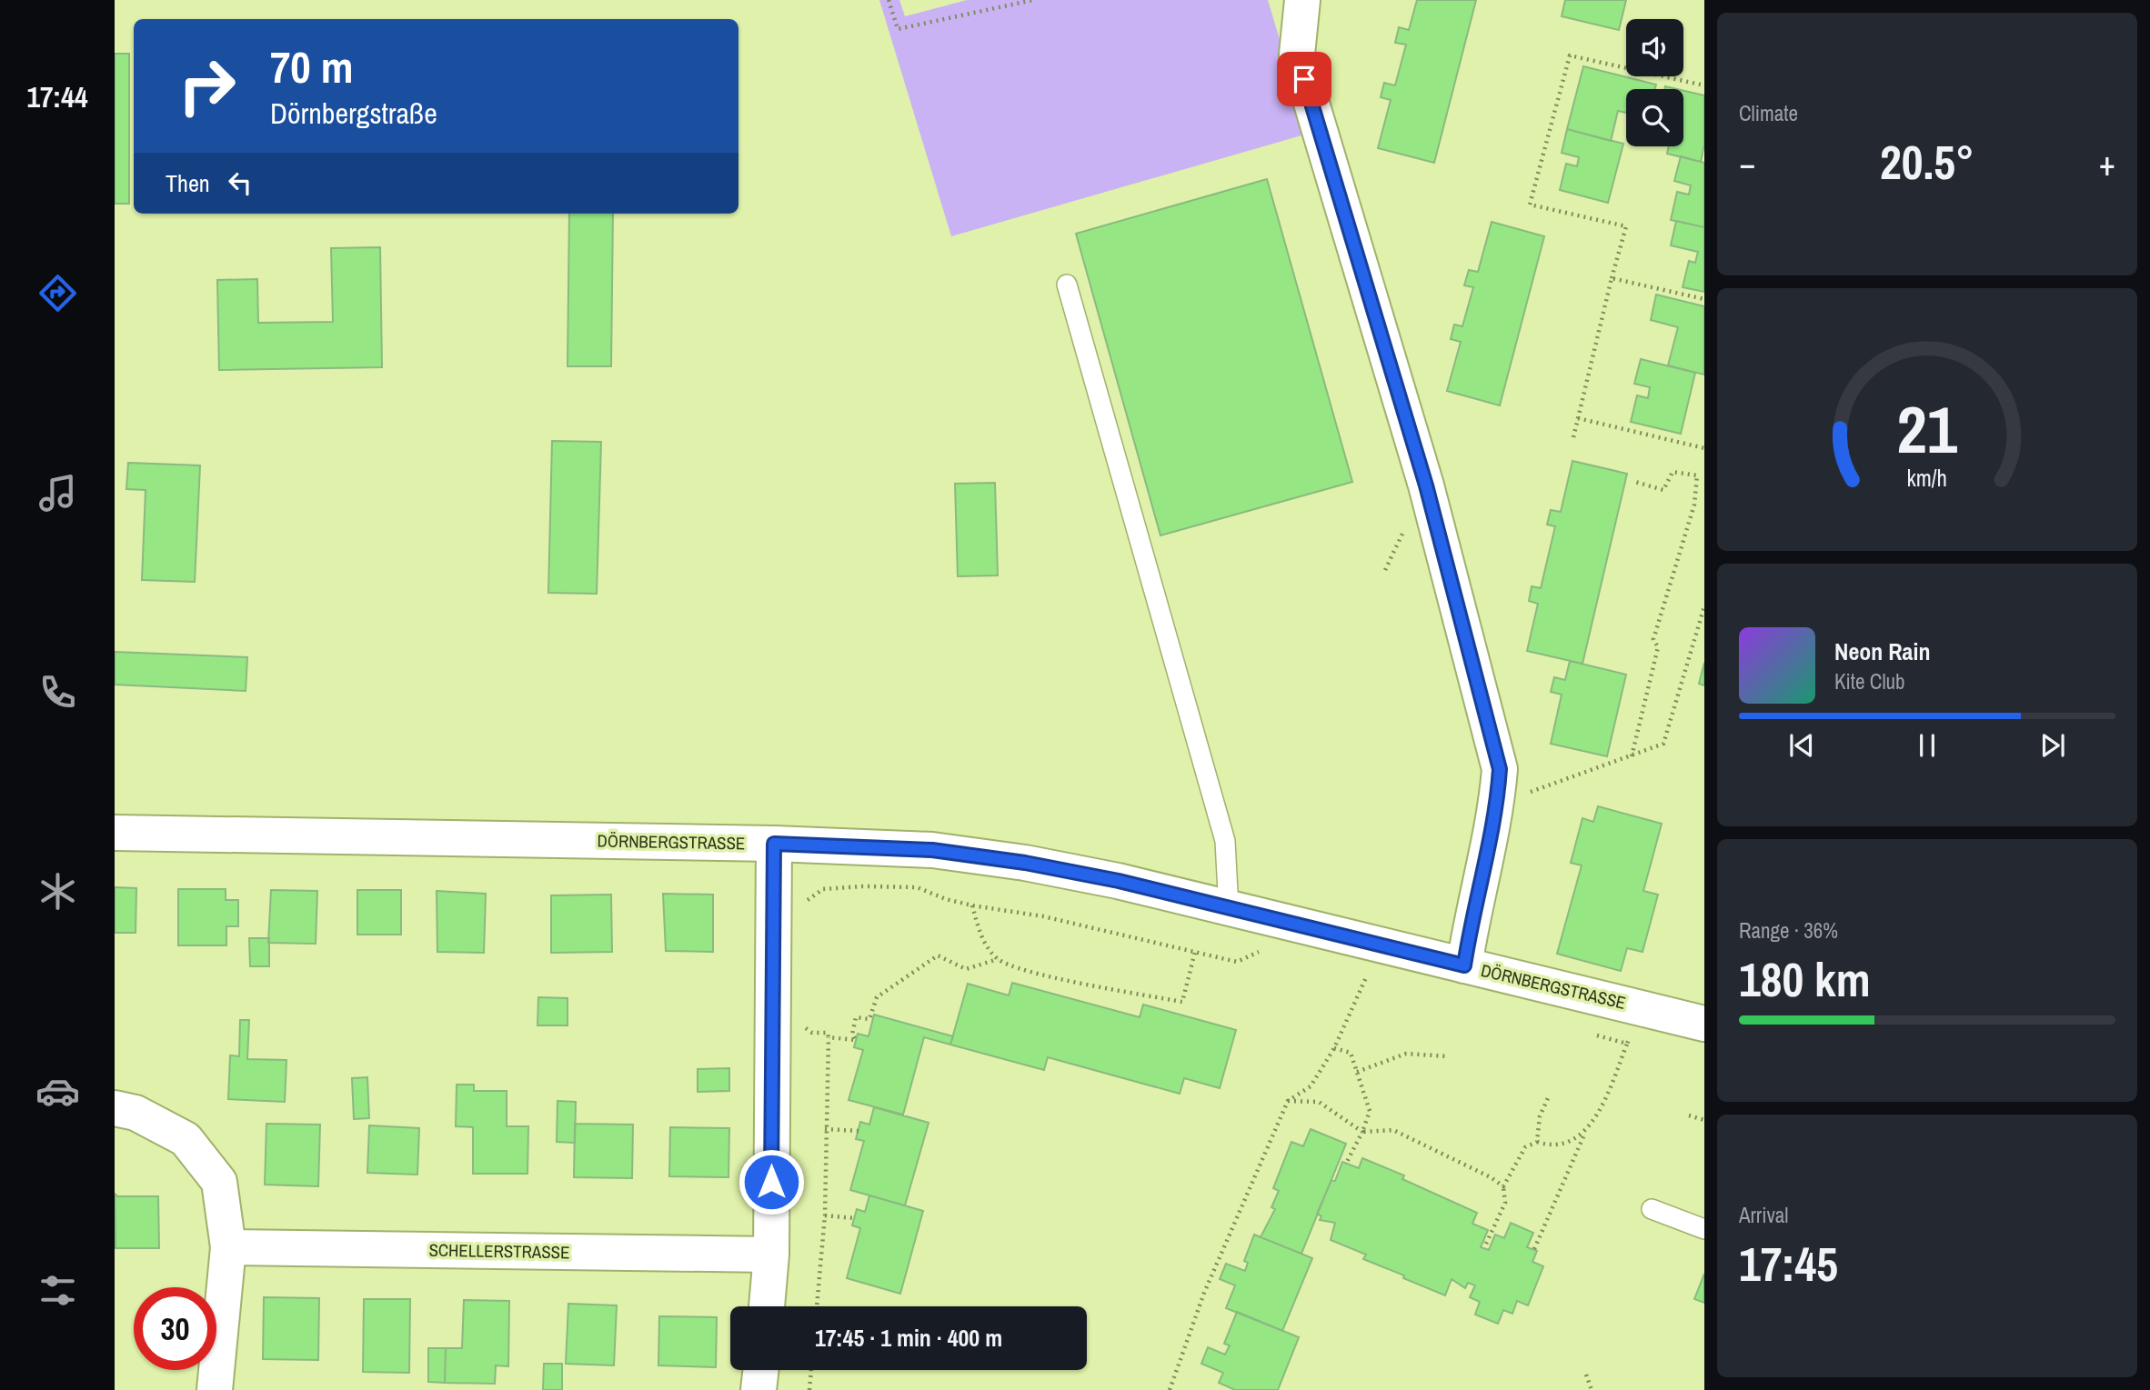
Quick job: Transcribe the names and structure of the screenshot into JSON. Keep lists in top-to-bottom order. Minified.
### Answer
{"streets":{"street":["DÖRNBERGSTRASSE","SCHELLERSTRASSE"]},"page":{"tabs":"17:44","tile":["Climate",["Range · 36%","180 km"],["Arrival","17:45"]],"turn":["70 m","Dörnbergstraße"],"heat":["−","20.5°","+"],"then":"Then","song":["Neon Rain","Kite Club"],"limit":"30","trip":"17:45 · 1 min · 400 m","gauge":["21","km/h"]}}
